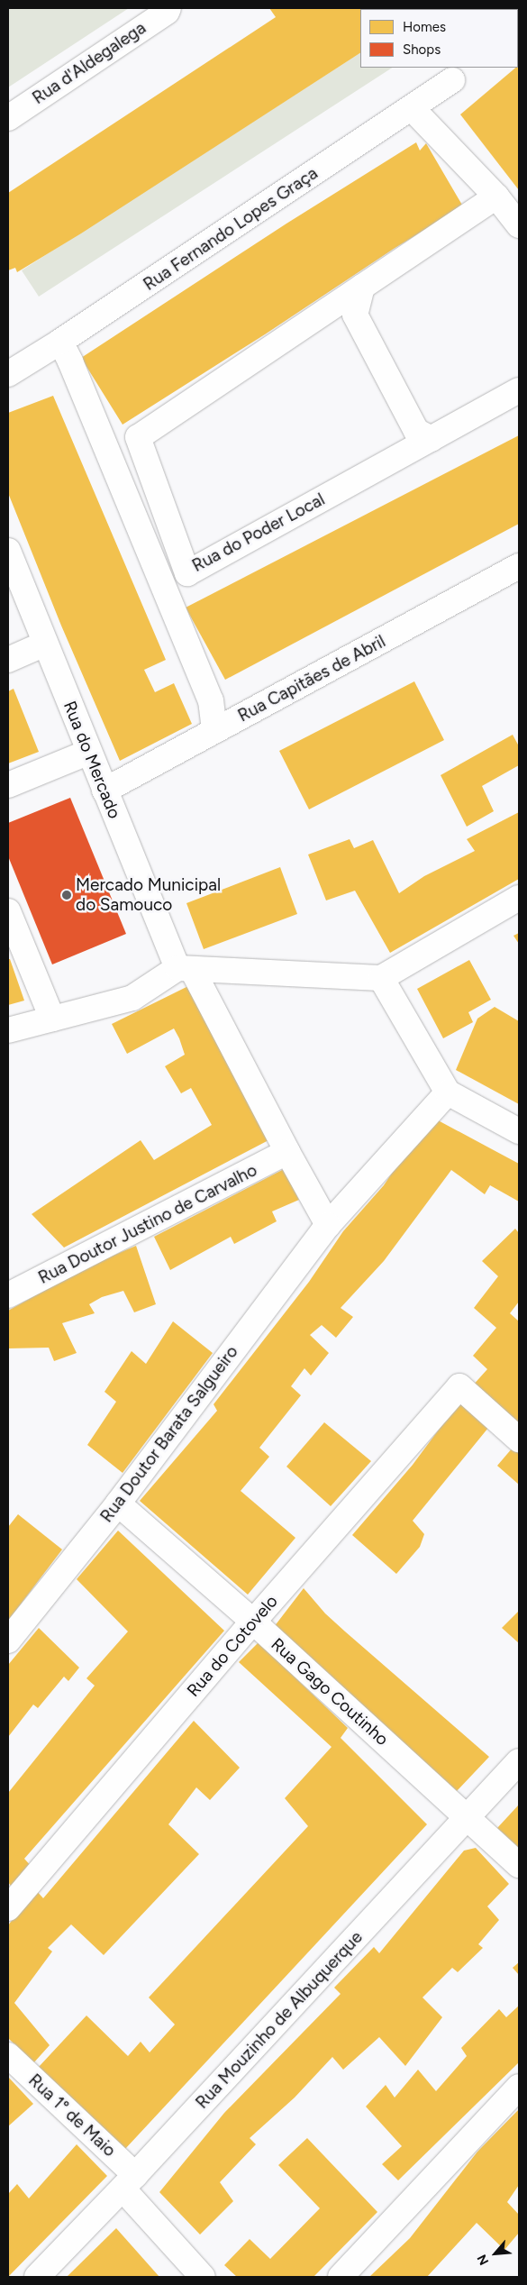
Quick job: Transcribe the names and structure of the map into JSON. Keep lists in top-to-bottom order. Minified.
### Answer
{"streets":{"street":["Rua d'Aldegalega","Rua Fernando Lopes Graça","Rua do Poder Local","Rua Capitães de Abril","Rua do Mercado","Rua Doutor Justino de Carvalho","Rua Doutor Barata Salgueiro","Rua do Cotovelo","Rua Gago Coutinho","Rua Mouzinho de Albuquerque","Rua 1° de Maio"]},"crossings":[["Rua Capitães de Abril","Rua do Mercado"],["Rua do Mercado","Rua Doutor Justino de Carvalho"],["Rua do Mercado","Rua Doutor Barata Salgueiro"],["Rua Doutor Barata Salgueiro","Rua Gago Coutinho"],["Rua do Cotovelo","Rua Gago Coutinho"],["Rua Gago Coutinho","Rua Mouzinho de Albuquerque"],["Rua Mouzinho de Albuquerque","Rua 1° de Maio"]],"places":["Mercado Municipal do Samouco"],"legend":["Homes","Shops"],"north":"bottom left"}
